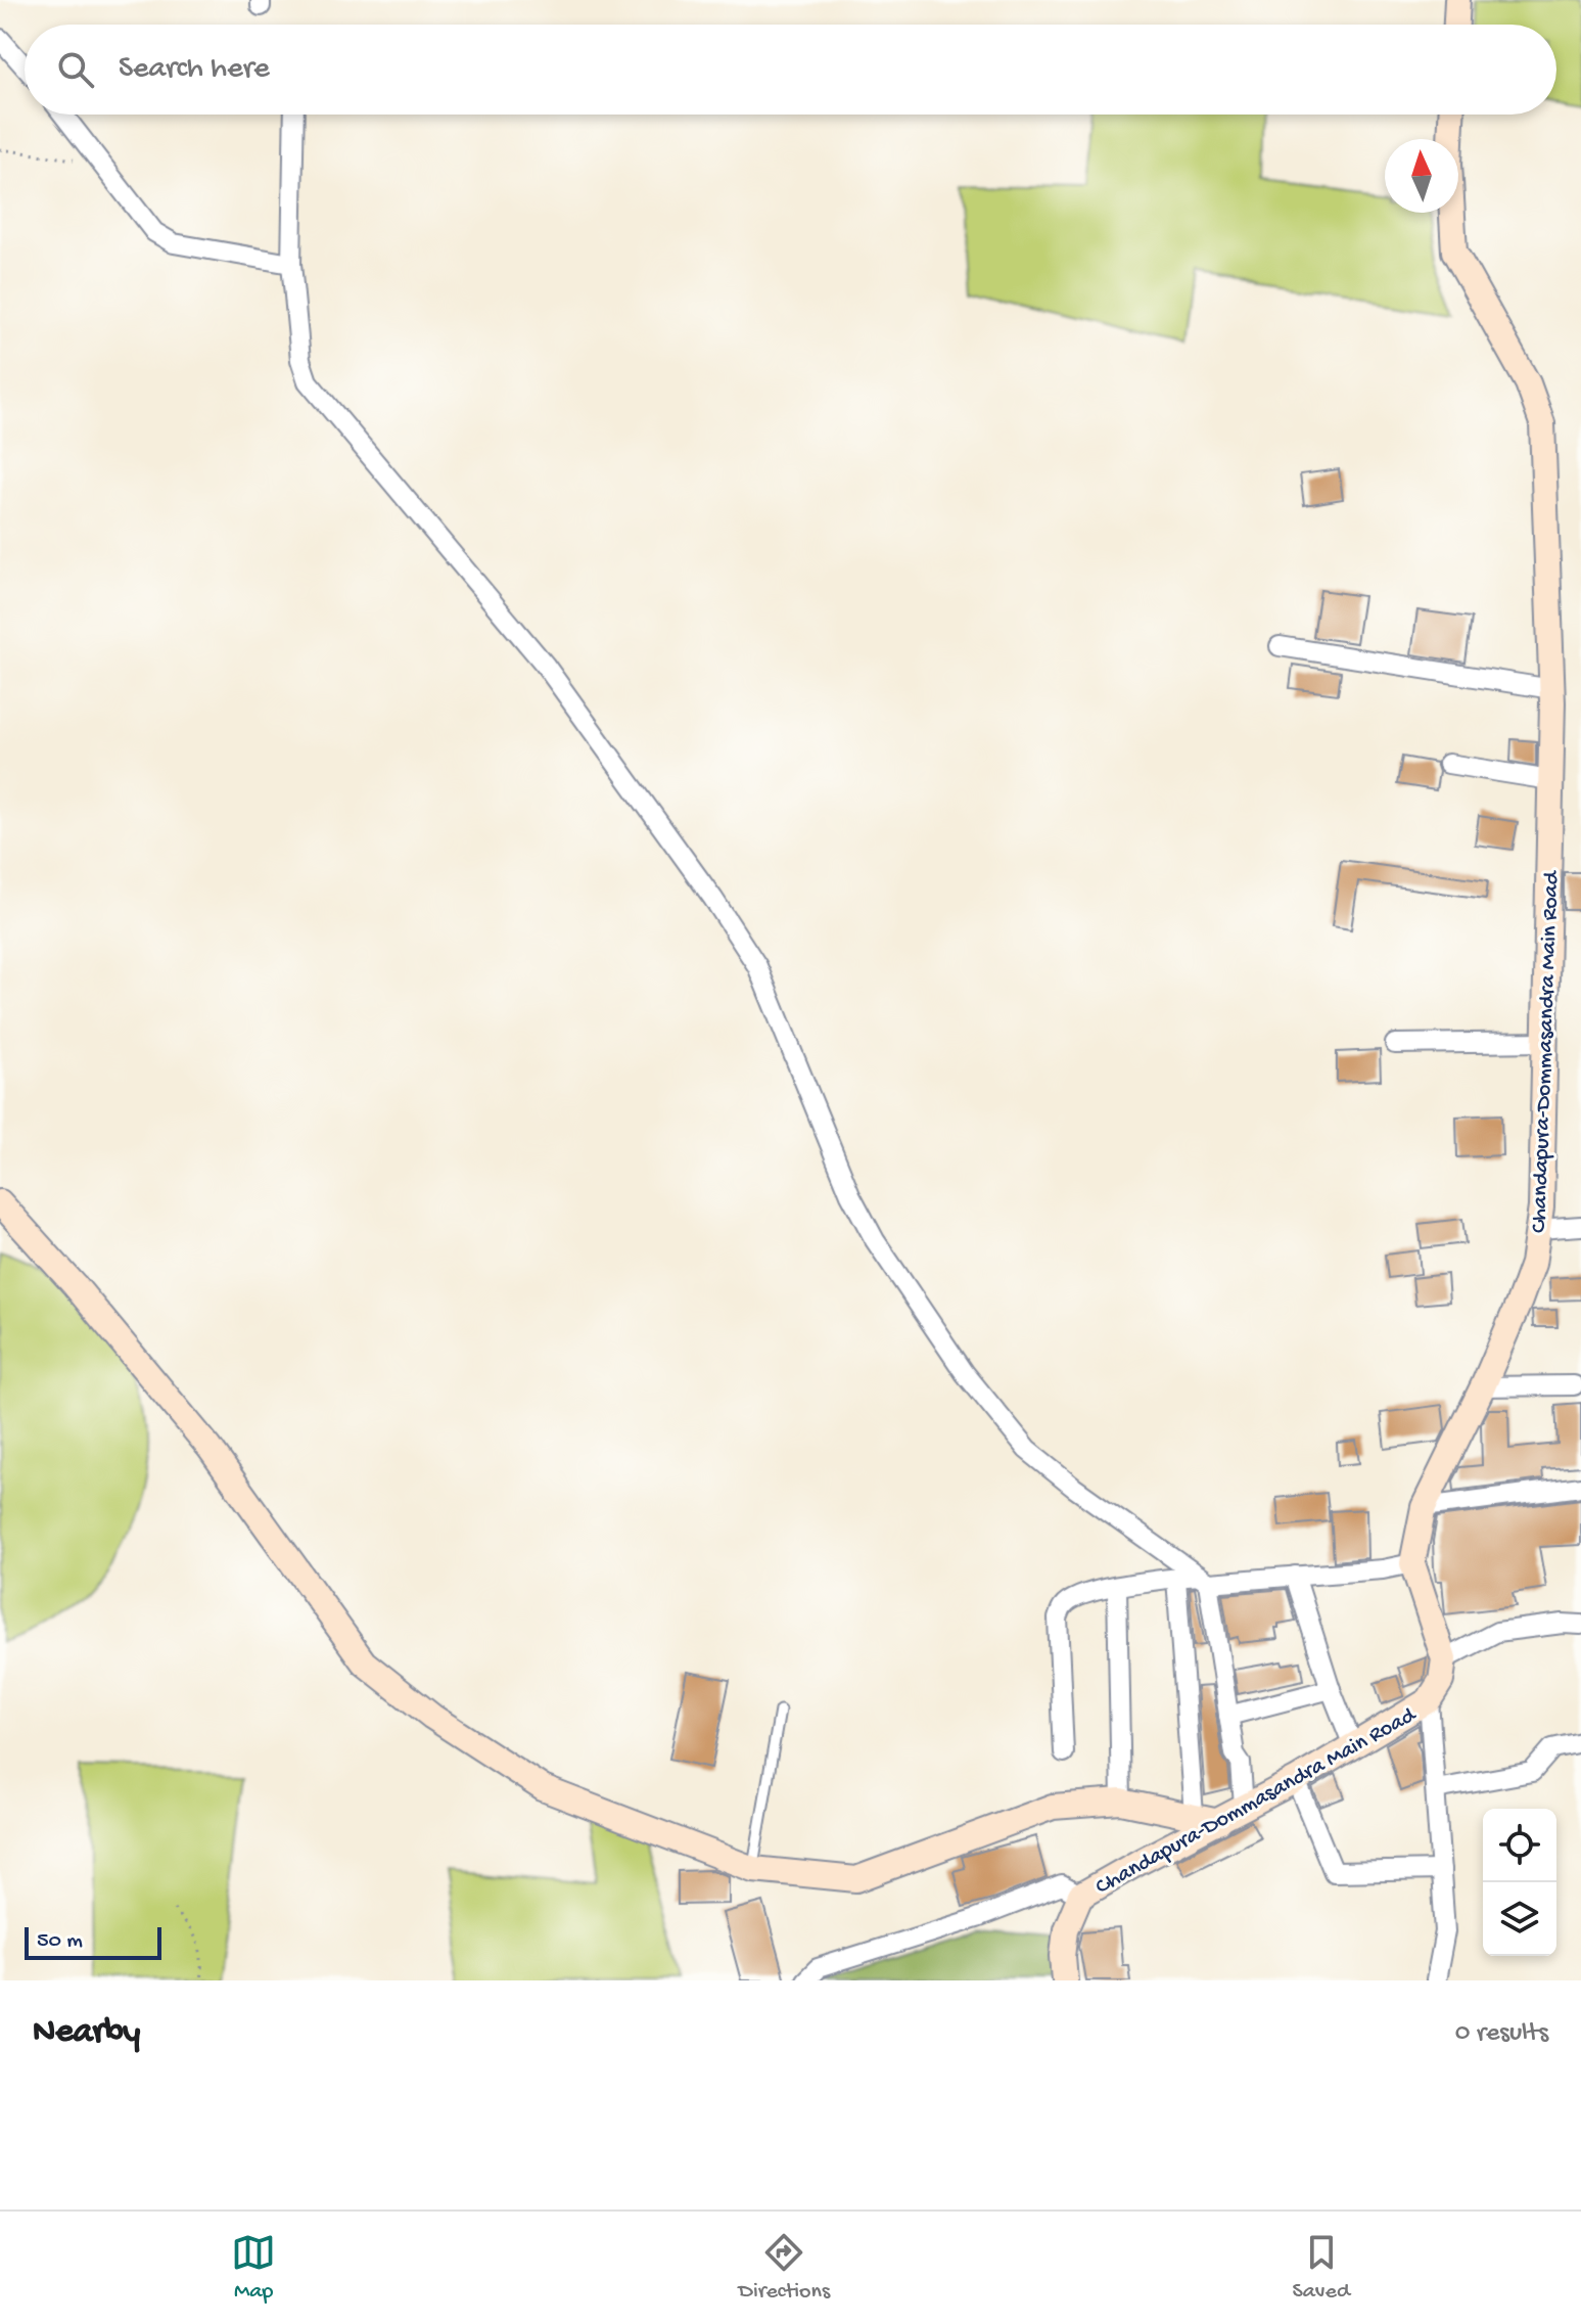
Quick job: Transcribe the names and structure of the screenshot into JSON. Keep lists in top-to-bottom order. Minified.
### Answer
{"streets":{"main road":["Chandapura-Dommasandra Main Road"]},"scale_bar":"50 m","north":"top","page":{"search":"Search here","scale":"50 m","heading":["Nearby","0 results"],"nav":["Map","Directions","Saved"]}}
